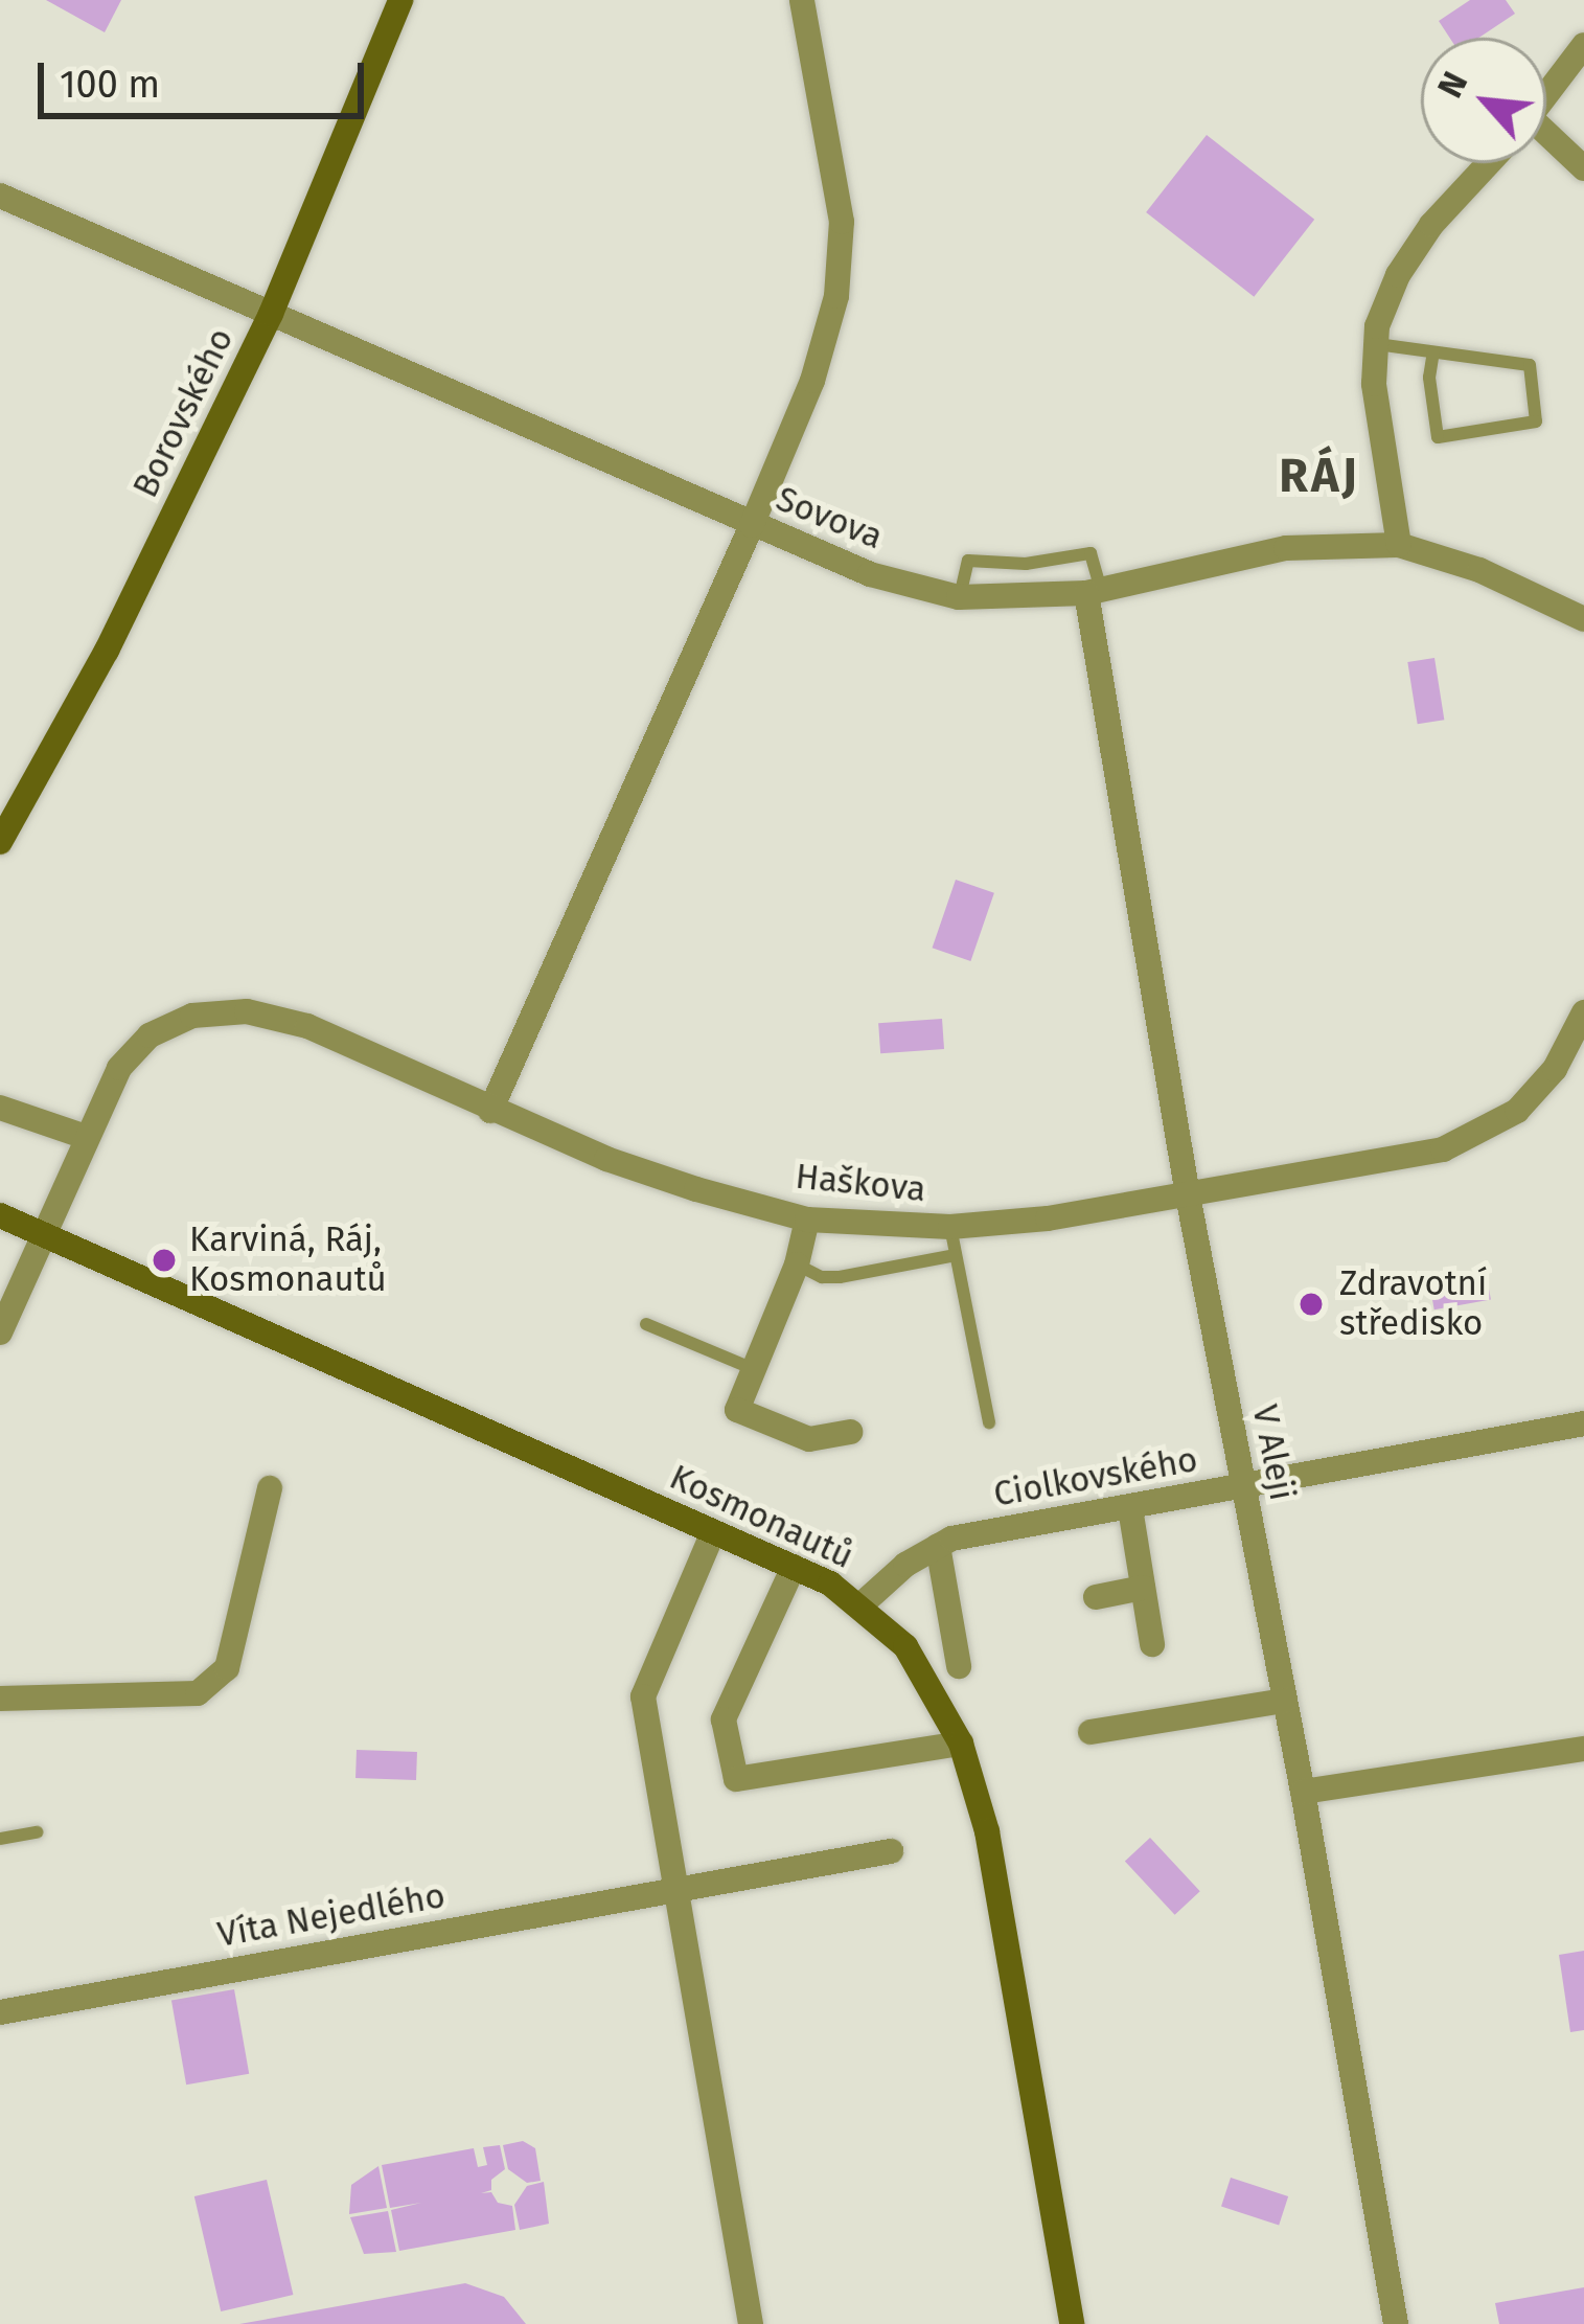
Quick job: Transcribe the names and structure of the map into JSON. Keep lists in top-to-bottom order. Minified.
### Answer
{"streets":{"street":["Borovského","Sovova","Haškova","V Aleji","Ciolkovského","Kosmonautů","Víta Nejedlého"]},"crossings":[["Borovského","Sovova"],["Sovova","V Aleji"],["Haškova","V Aleji"],["Haškova","Kosmonautů"],["V Aleji","Ciolkovského"],["Ciolkovského","Kosmonautů"]],"districts":["RÁJ"],"places":["Karviná, Ráj, Kosmonautů","Zdravotní středisko"],"scale_bar":"100 m","north":"top left"}
